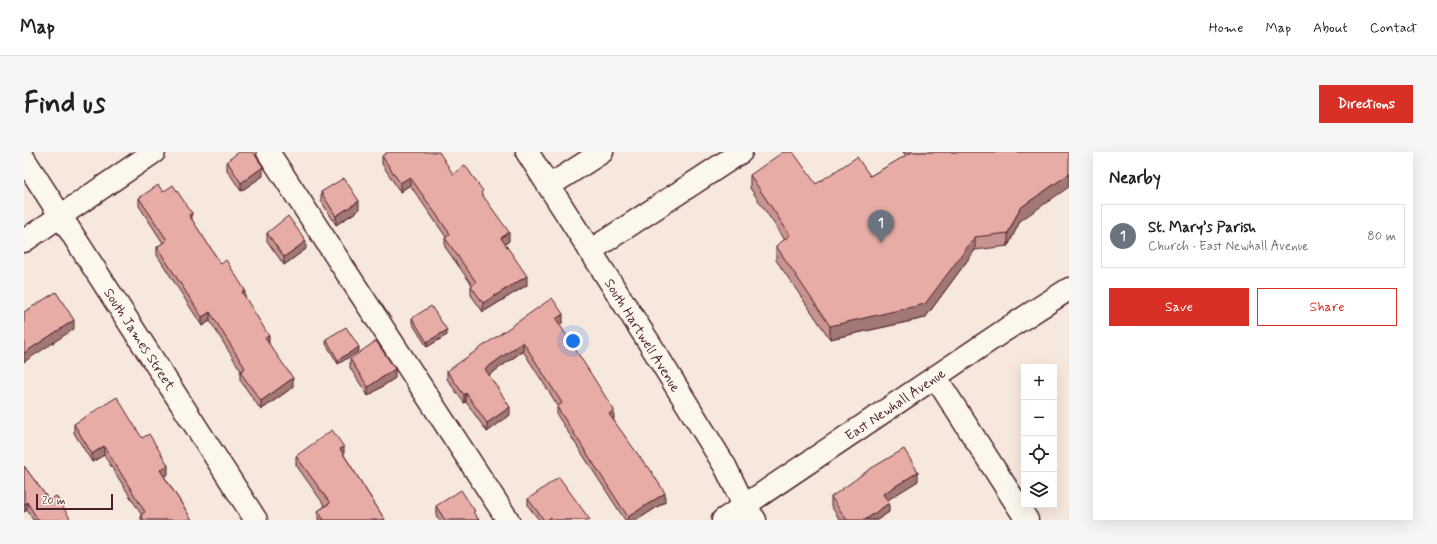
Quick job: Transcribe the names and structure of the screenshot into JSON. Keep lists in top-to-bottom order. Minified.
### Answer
{"streets":{"street":["South Hartwell Avenue","South James Street","East Newhall Avenue"]},"crossings":[["South Hartwell Avenue","East Newhall Avenue"]],"scale_bar":"20 m","page":{"header":"Map","nav":["Home","Map","About","Contact"],"buttons":["Directions",["Save","Share"]],"title":"Find us","heading":"Nearby","list":[{"mark":"1","name":"St. Mary’s Parish","note":"Church · East Newhall Avenue","value":"80 m"}],"pins":"1","map_buttons":["+","−"],"scale":"20 m"}}
